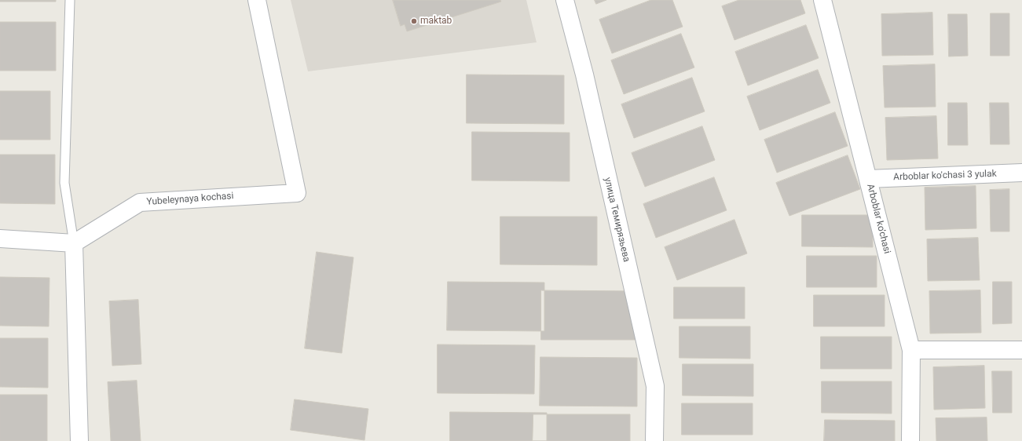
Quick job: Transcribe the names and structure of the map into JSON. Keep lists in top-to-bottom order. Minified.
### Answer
{"streets":{"street":["Arboblar ko'chasi 3 yulak","Yubeleynaya kochasi","Arboblar ko'chasi","улица Темирязьева"]},"crossings":[["Arboblar ko'chasi 3 yulak","Arboblar ko'chasi"]],"places":["maktab"]}
